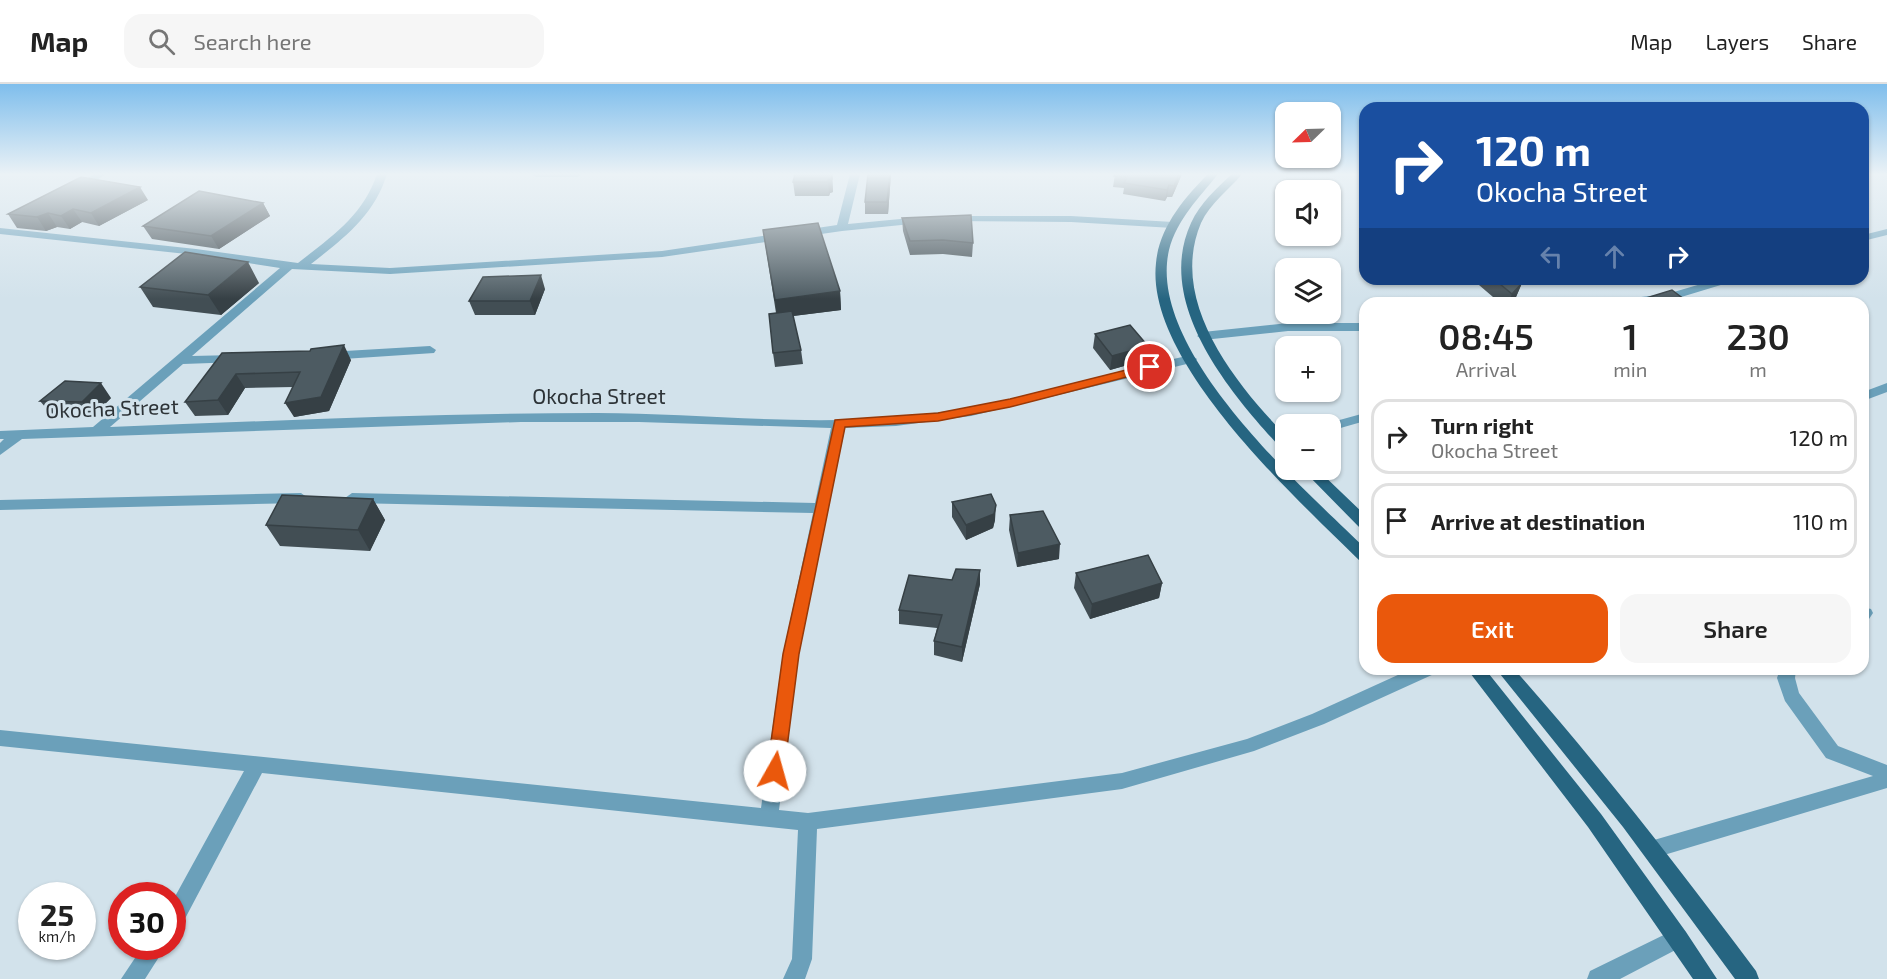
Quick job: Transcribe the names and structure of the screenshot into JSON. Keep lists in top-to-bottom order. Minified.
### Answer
{"streets":{"street":["Okocha Street"]},"north":"bottom left","page":{"header":"Map","search":"Search here","nav":["Map","Layers","Share"],"map_buttons":["+","−"],"turn":["120 m","Okocha Street"],"eta":["08:45","Arrival","1","min","230","m"],"list":[{"name":"Turn right","note":"Okocha Street","value":"120 m"},{"name":"Arrive at destination","value":"110 m"}],"buttons":["Exit","Share"],"speed":"25 km/h","limit":"30"}}
